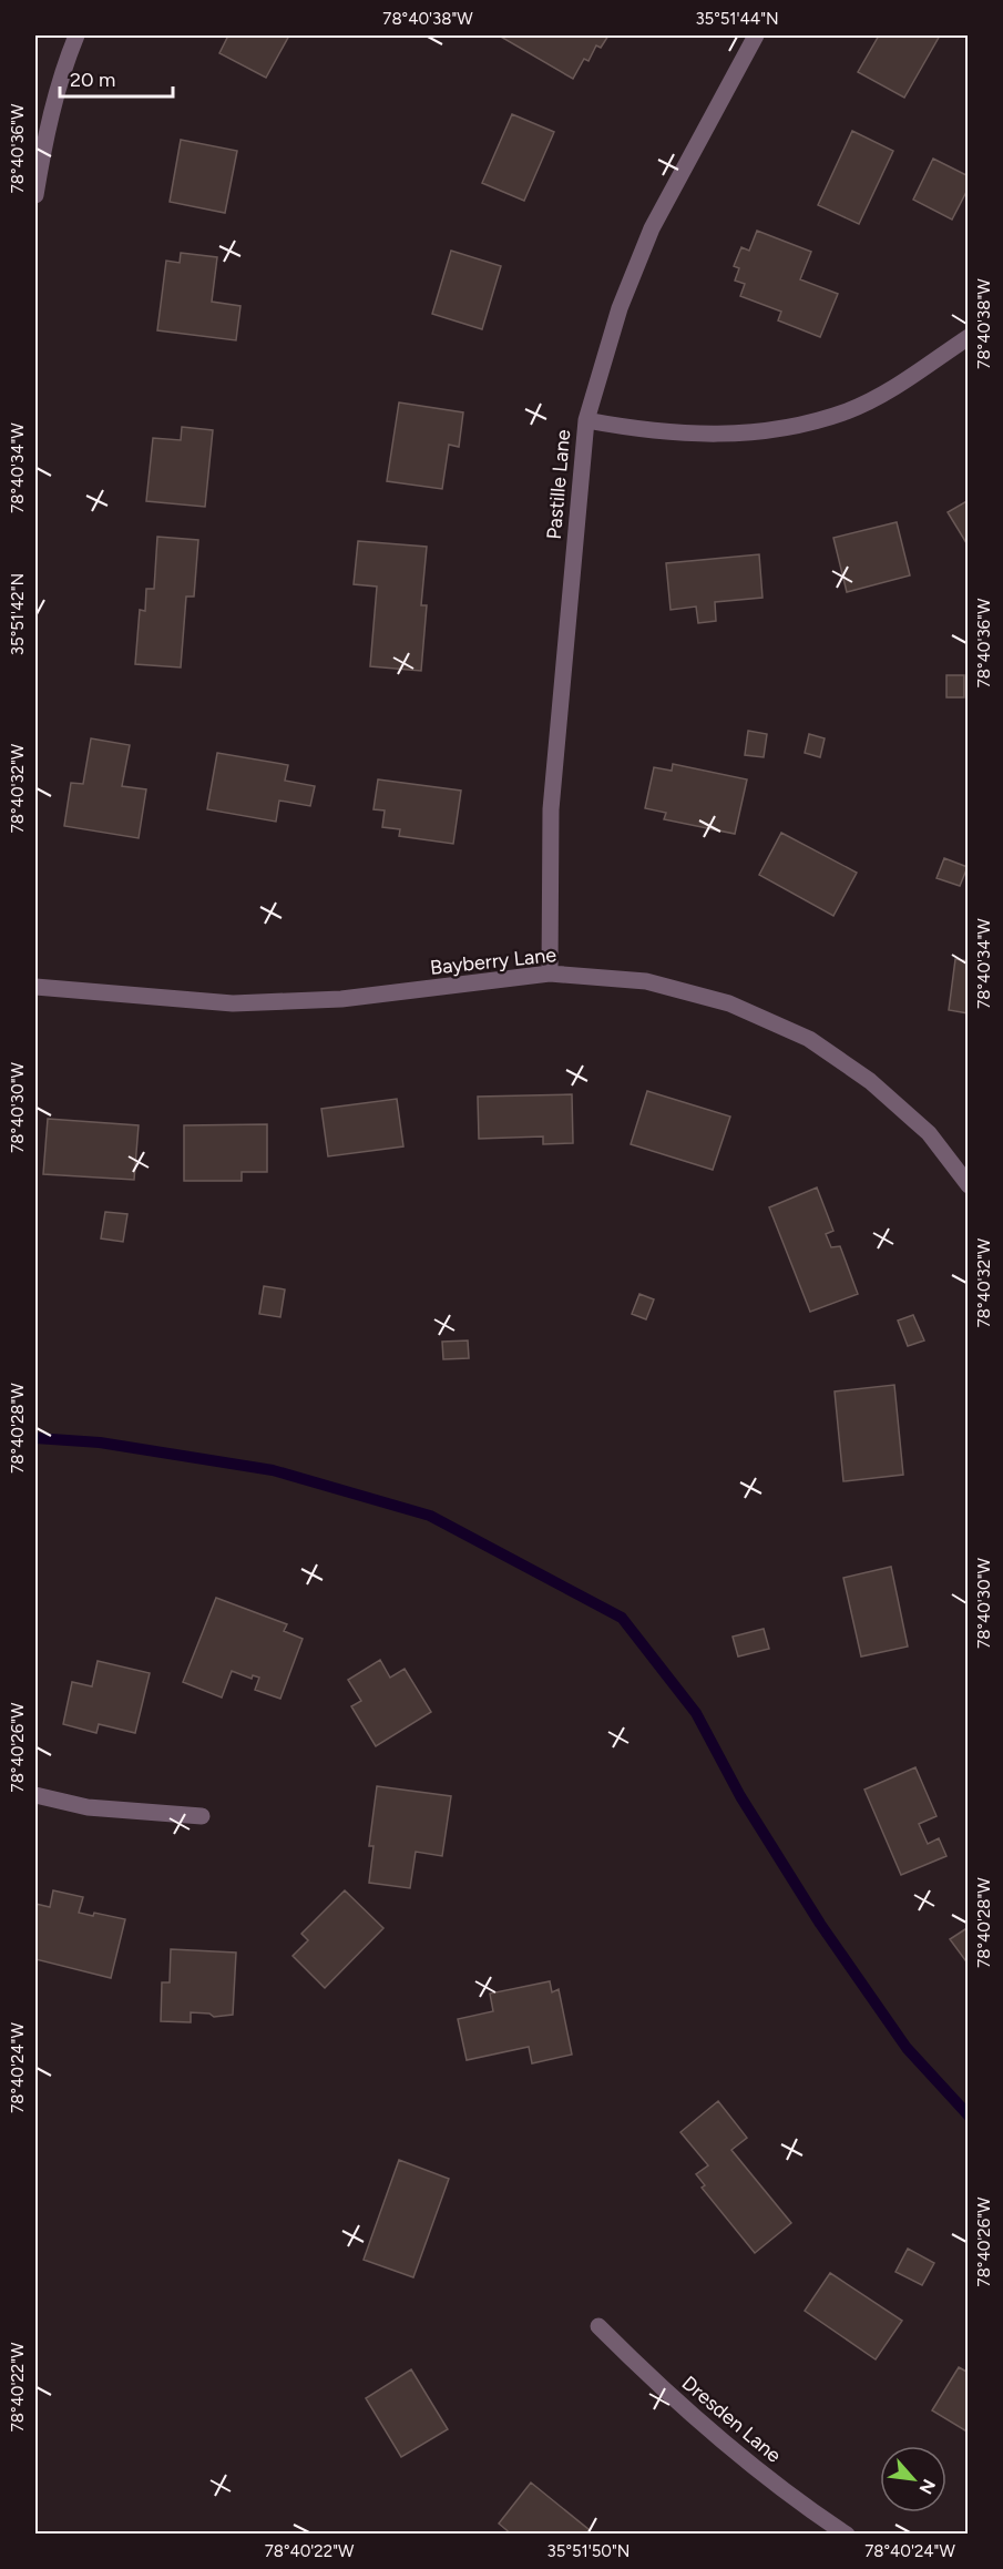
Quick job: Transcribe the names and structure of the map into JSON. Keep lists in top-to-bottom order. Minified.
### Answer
{"streets":{"street":["Pastille Lane","Bayberry Lane","Dresden Lane"]},"crossings":[["Pastille Lane","Bayberry Lane"]],"scale_bar":"20 m","north":"bottom right","coordinates":["78°40'38\"W","35°51'44\"N","78°40'36\"W","78°40'34\"W","35°51'42\"N","78°40'32\"W","78°40'30\"W","78°40'28\"W","78°40'26\"W","78°40'24\"W","78°40'22\"W","35°51'50\"N"]}
